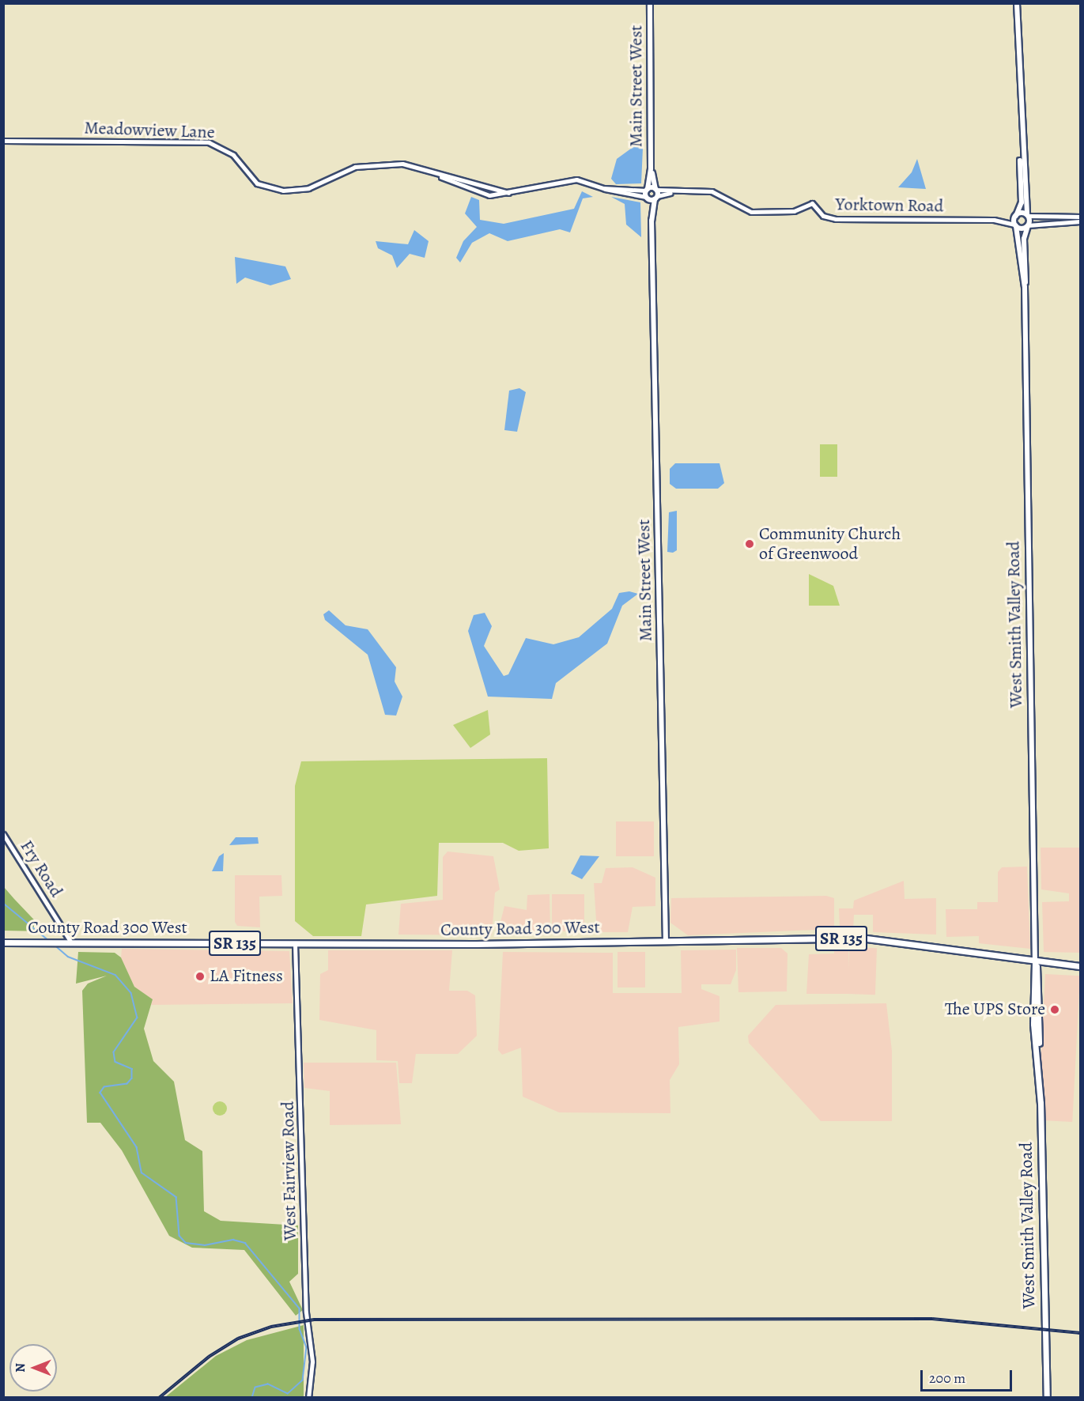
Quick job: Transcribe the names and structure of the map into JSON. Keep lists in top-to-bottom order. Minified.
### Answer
{"streets":{"main road":["Main Street West","West Smith Valley Road","County Road 300 West","SR 135"],"street":["Meadowview Lane","Yorktown Road","Fry Road","West Fairview Road"]},"crossings":[["Main Street West","Meadowview Lane"],["Main Street West","Yorktown Road"],["Main Street West","County Road 300 West"],["Yorktown Road","West Smith Valley Road"],["West Smith Valley Road","County Road 300 West"],["West Smith Valley Road","SR 135"],["Fry Road","County Road 300 West"],["County Road 300 West","SR 135"],["County Road 300 West","West Fairview Road"]],"places":["Community Church of Greenwood","LA Fitness","The UPS Store"],"scale_bar":"200 m","north":"left"}
